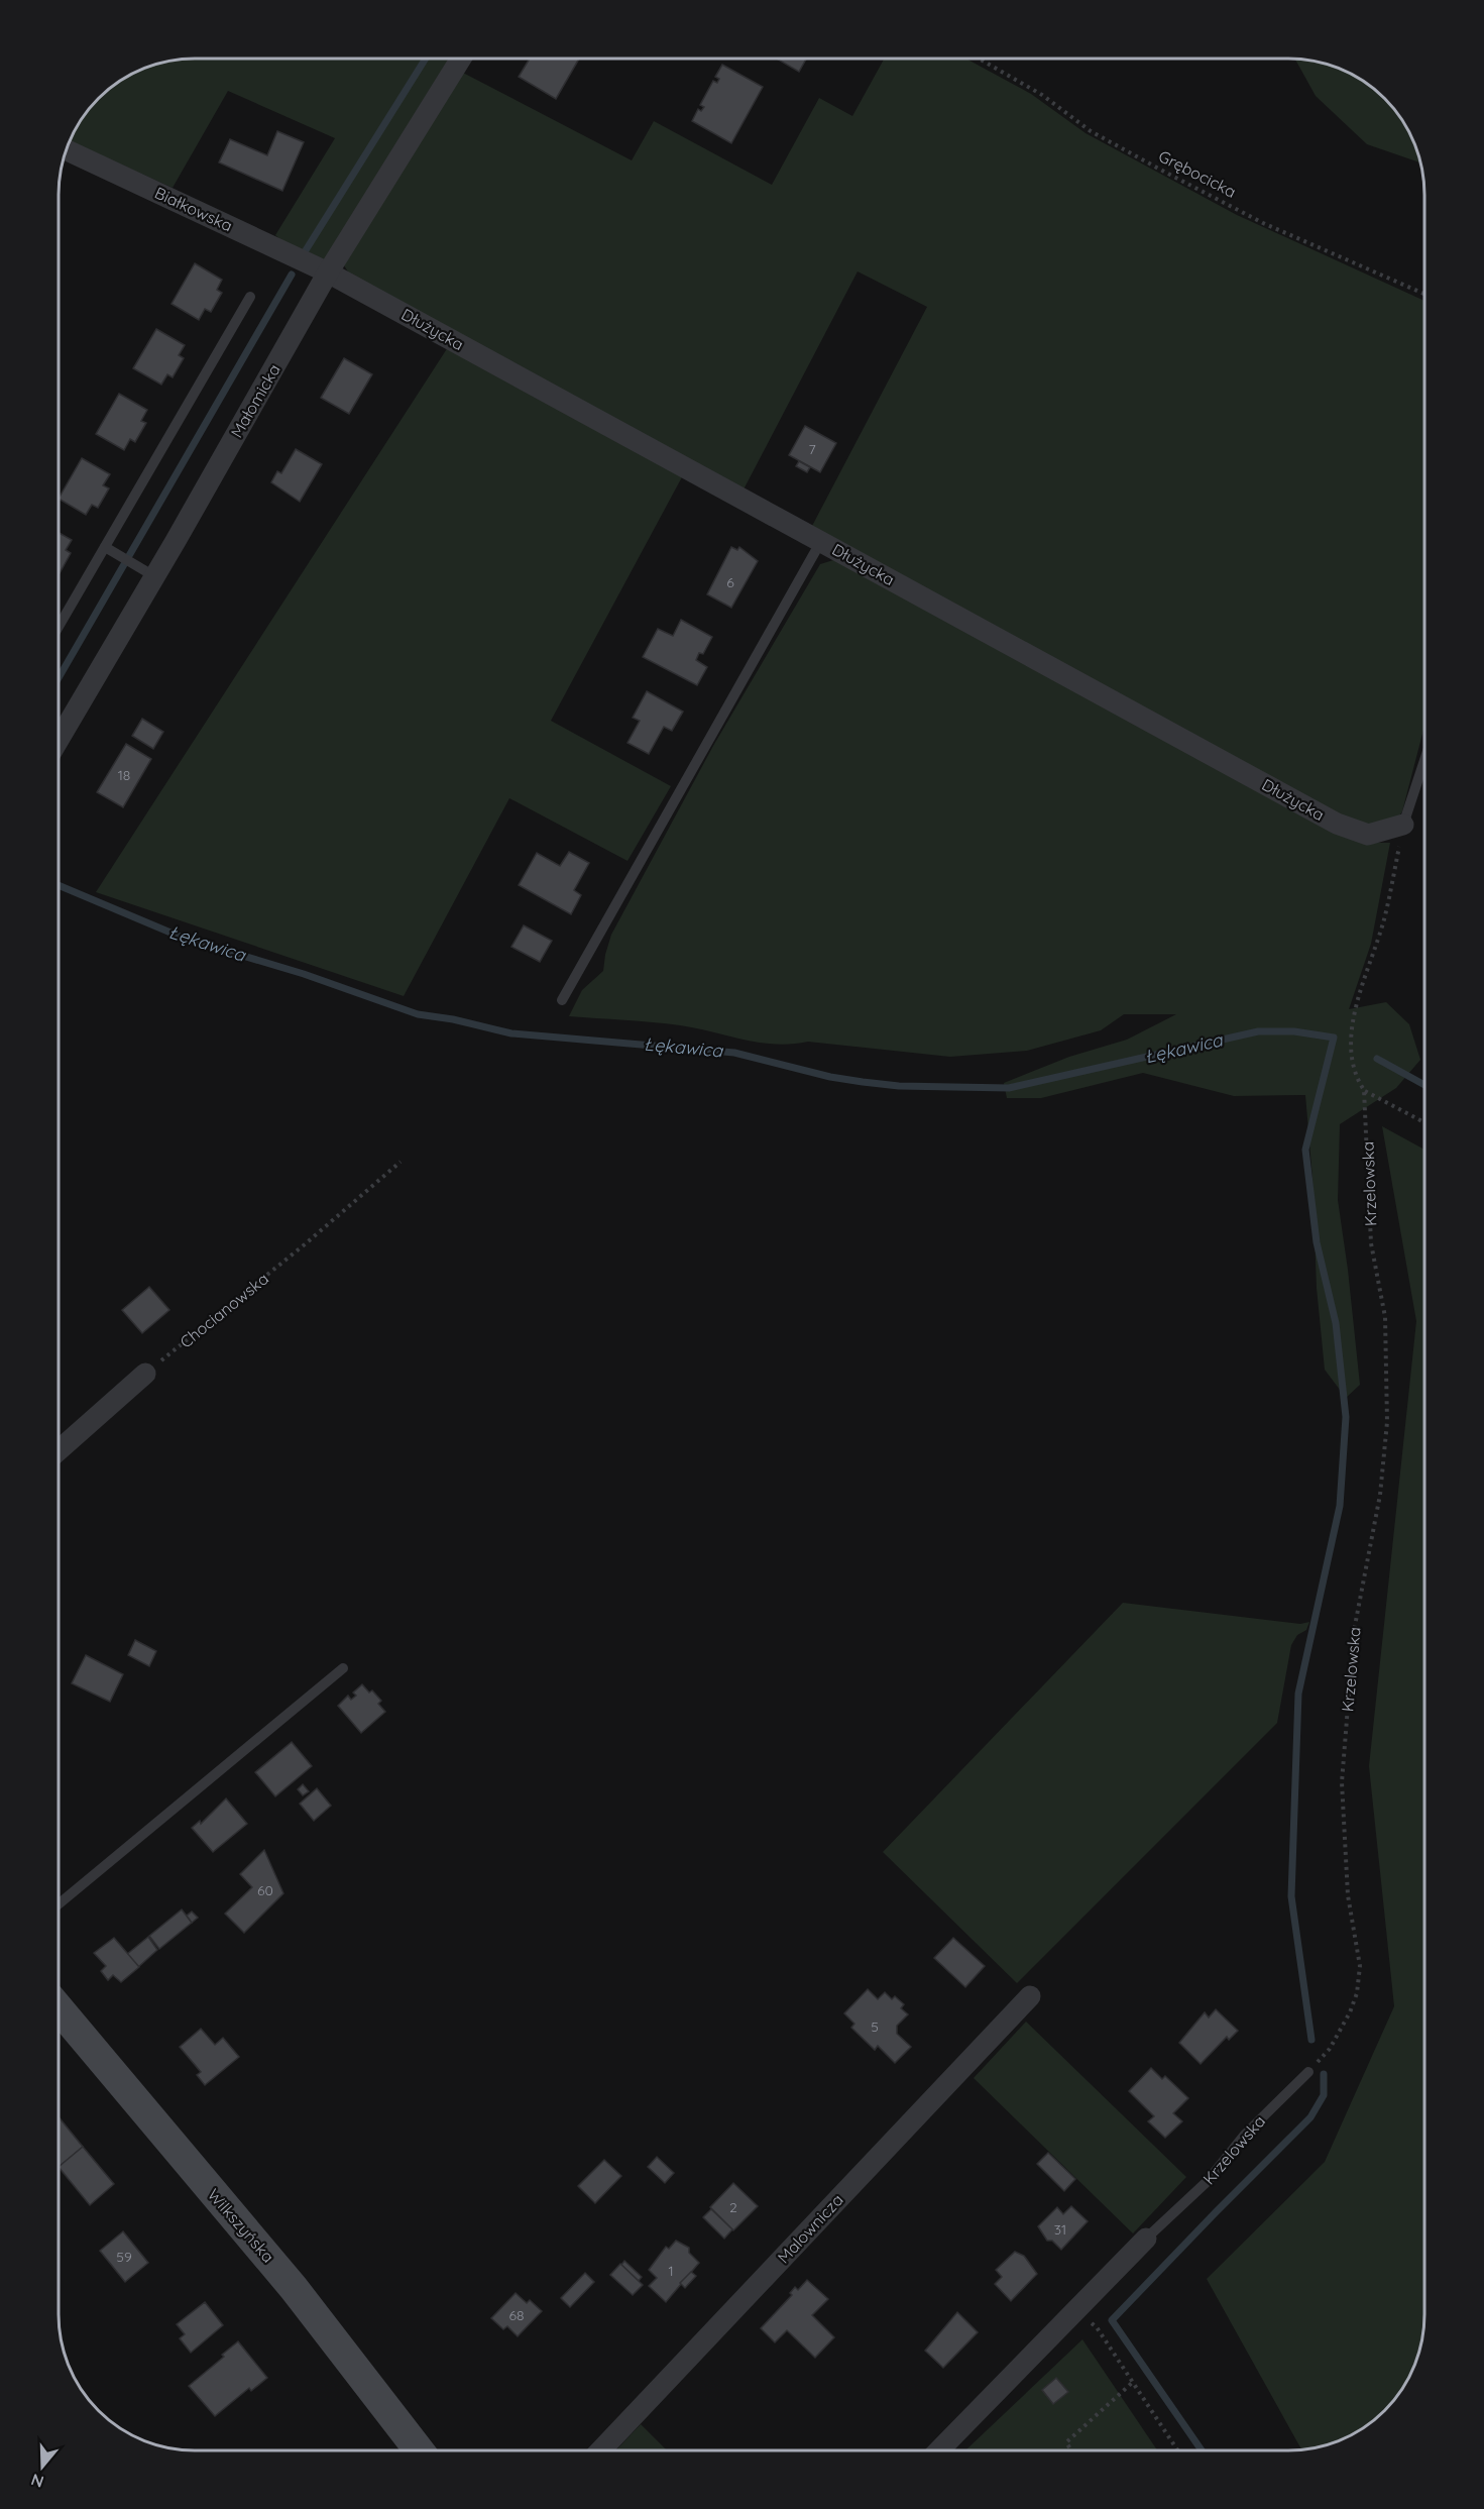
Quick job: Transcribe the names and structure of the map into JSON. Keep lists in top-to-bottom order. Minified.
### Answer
{"streets":{"street":["Białkowska","Dłużycka","Małomicka","Krzelowska","Wilkszyńska","Malownicza"],"path":["Grębocicka","Chocianowska"]},"crossings":[["Białkowska","Dłużycka"],["Białkowska","Małomicka"],["Dłużycka","Małomicka"],["Dłużycka","Krzelowska"]],"water":["Łękawica"],"house_numbers":["7","6","18","60","5","2","31","59","1","68"],"north":"bottom"}
